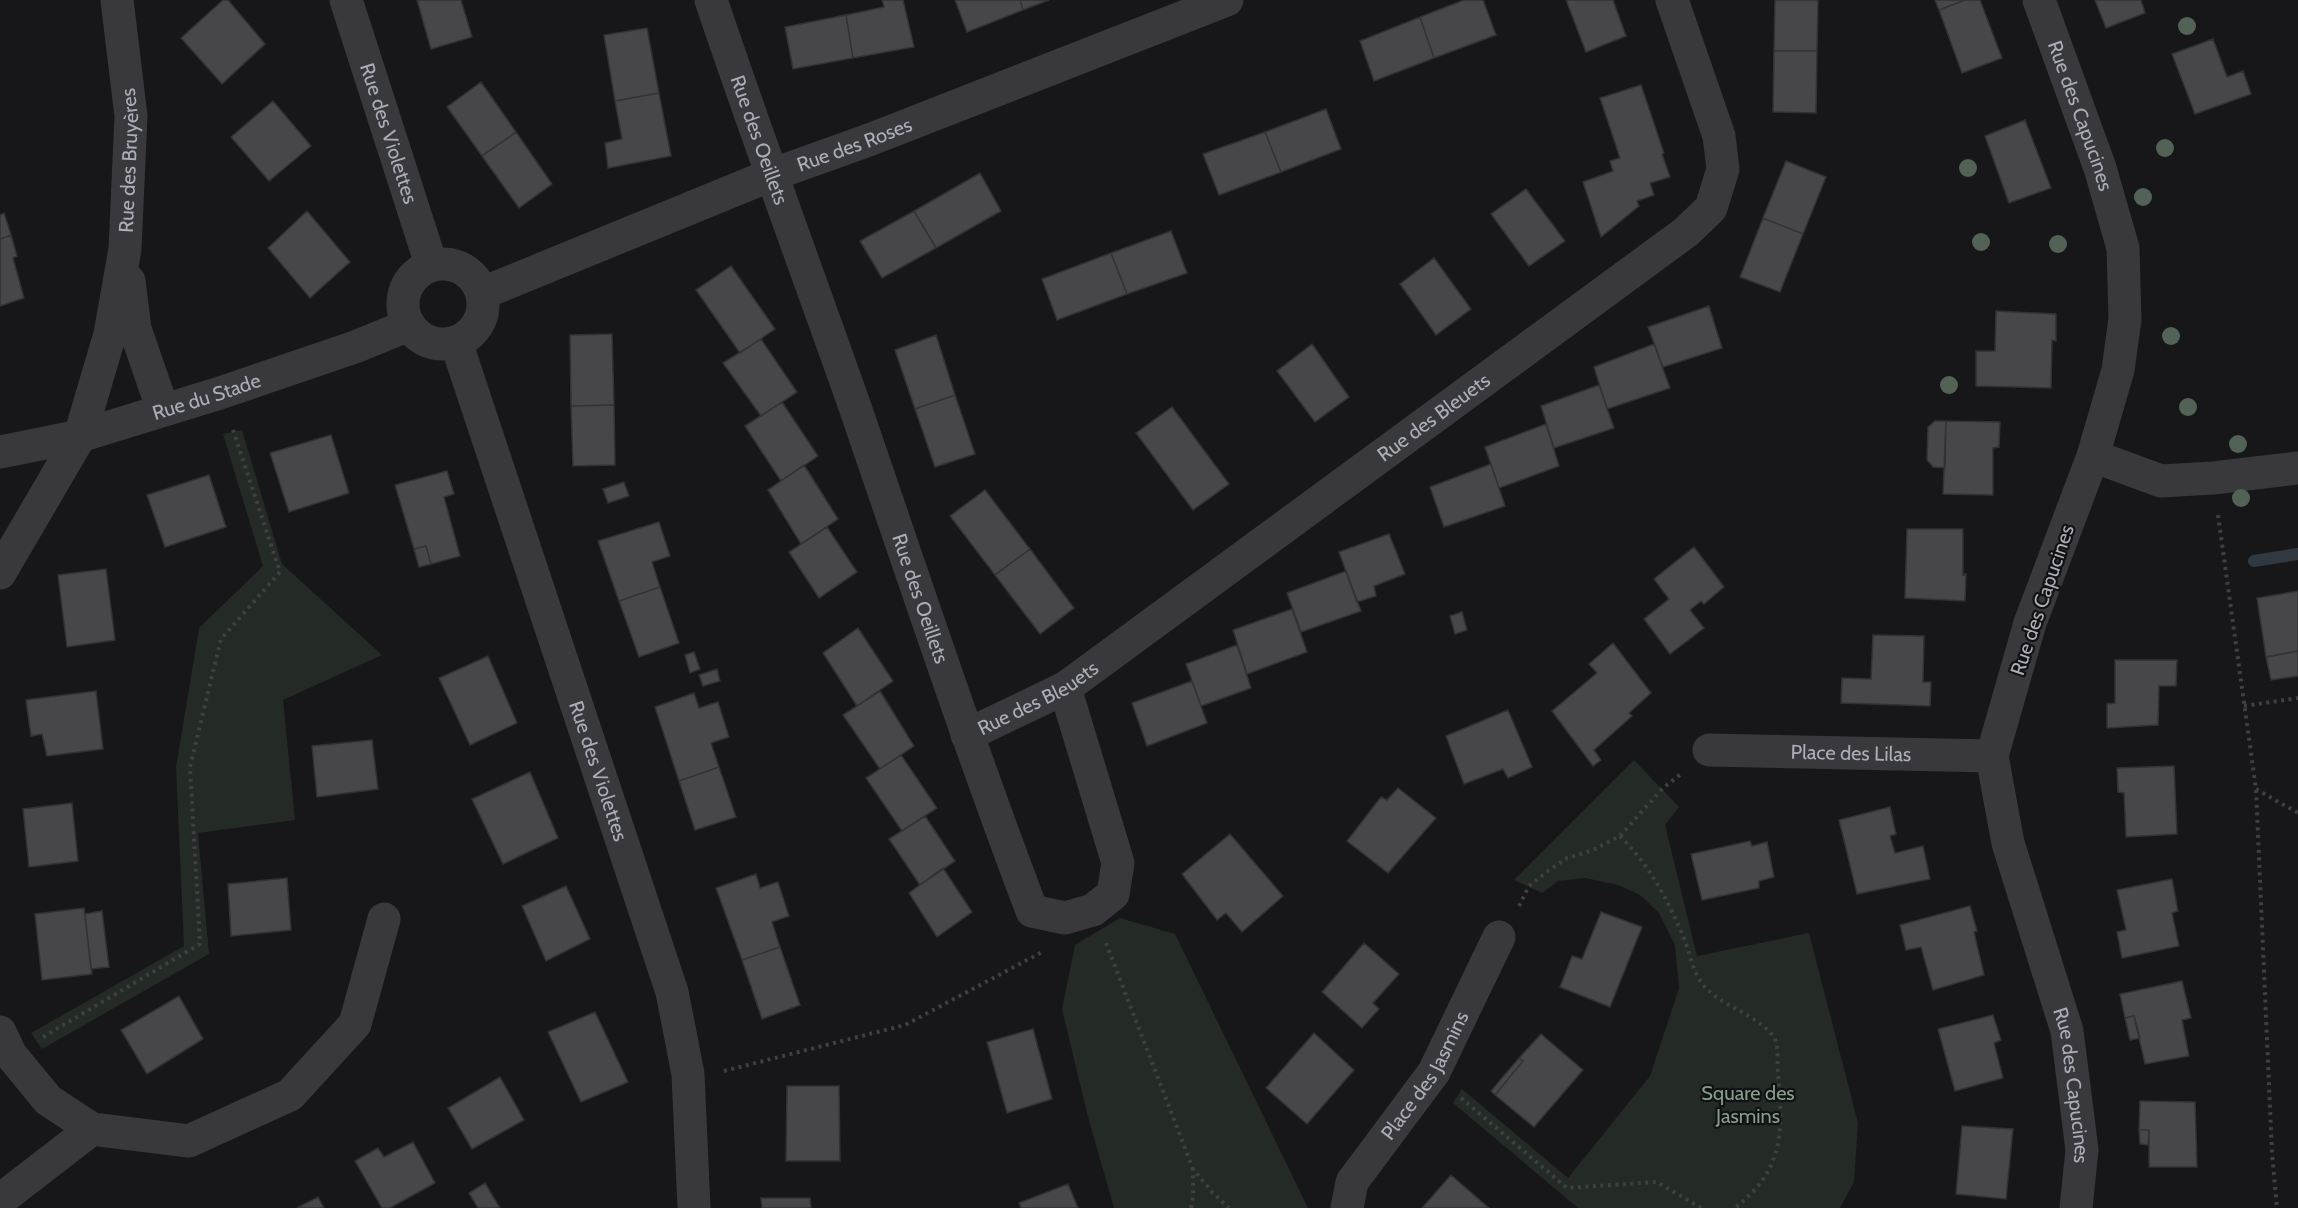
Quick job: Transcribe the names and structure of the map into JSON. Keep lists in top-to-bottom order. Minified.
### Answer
{"streets":{"street":["Rue des Capucines","Rue des Violettes","Rue des Oeillets","Rue des Roses","Rue des Bruyères","Rue du Stade","Rue des Bleuets","Place des Lilas","Place des Jasmins"]},"crossings":[["Rue des Capucines","Place des Lilas"],["Rue des Violettes","Rue des Roses"],["Rue des Violettes","Rue du Stade"],["Rue des Oeillets","Rue des Roses"],["Rue des Oeillets","Rue des Bleuets"],["Rue des Roses","Rue du Stade"],["Rue des Bruyères","Rue du Stade"]],"parks":["Square des Jasmins"]}
